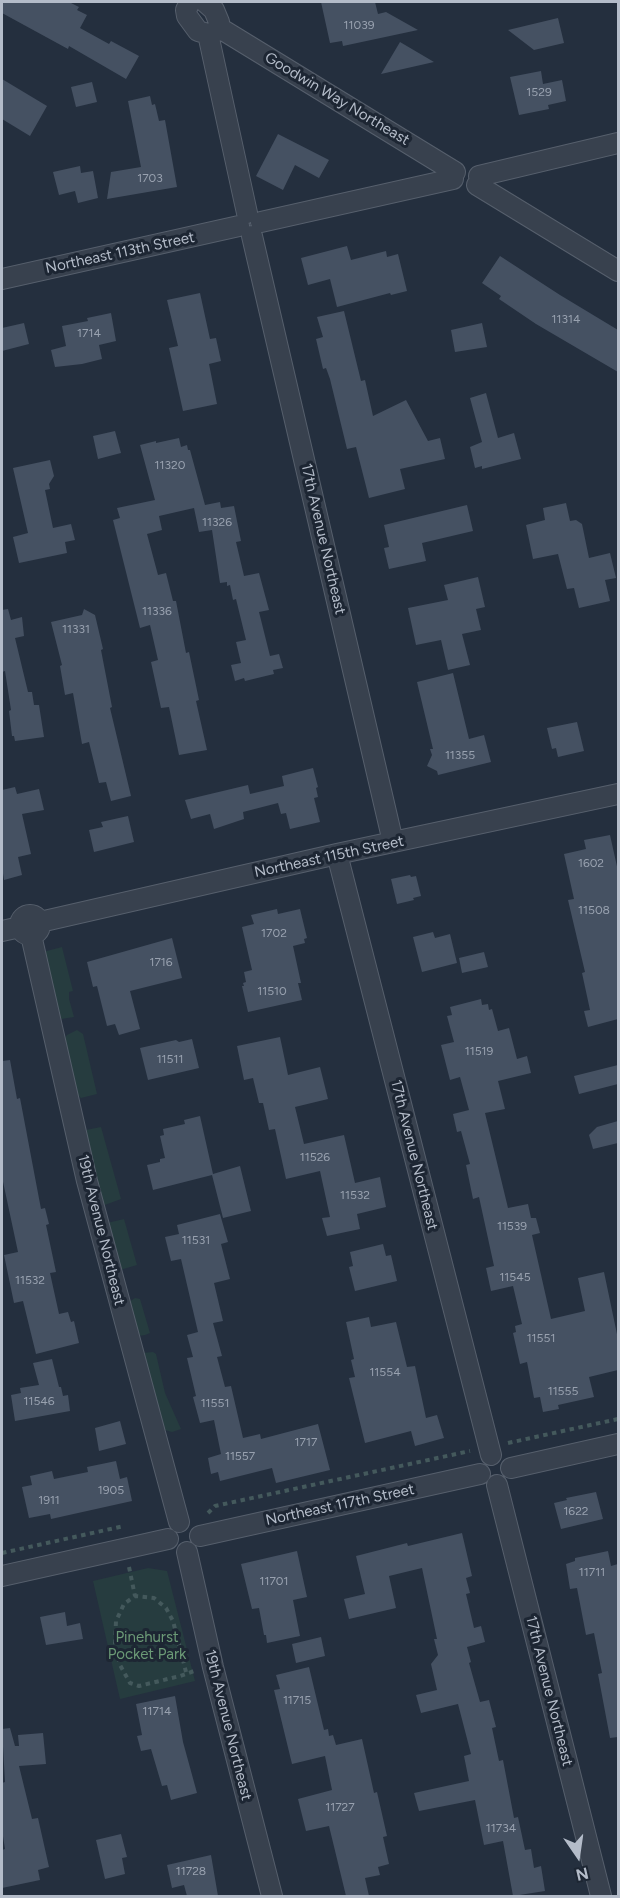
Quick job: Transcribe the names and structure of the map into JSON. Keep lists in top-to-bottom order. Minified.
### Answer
{"streets":{"street":["Goodwin Way Northeast","Northeast 113th Street","17th Avenue Northeast","Northeast 115th Street","19th Avenue Northeast","Northeast 117th Street"]},"crossings":[["Goodwin Way Northeast","Northeast 113th Street"],["Goodwin Way Northeast","17th Avenue Northeast"],["Northeast 113th Street","17th Avenue Northeast"],["17th Avenue Northeast","Northeast 115th Street"],["17th Avenue Northeast","Northeast 117th Street"],["Northeast 115th Street","19th Avenue Northeast"],["19th Avenue Northeast","Northeast 117th Street"]],"parks":["Pinehurst Pocket Park"],"house_numbers":["11039","1529","1703","11314","1714","11320","11326","11336","11331","11355","1602","11508","1702","1716","11510","11519","11511","11526","11532","11539","11531","11545","11532","11551","11554","11555","11546","11551","1717","11557","1905","1911","1622","11711","11701","11715","11714","11727","11734","11728"],"north":"bottom"}
